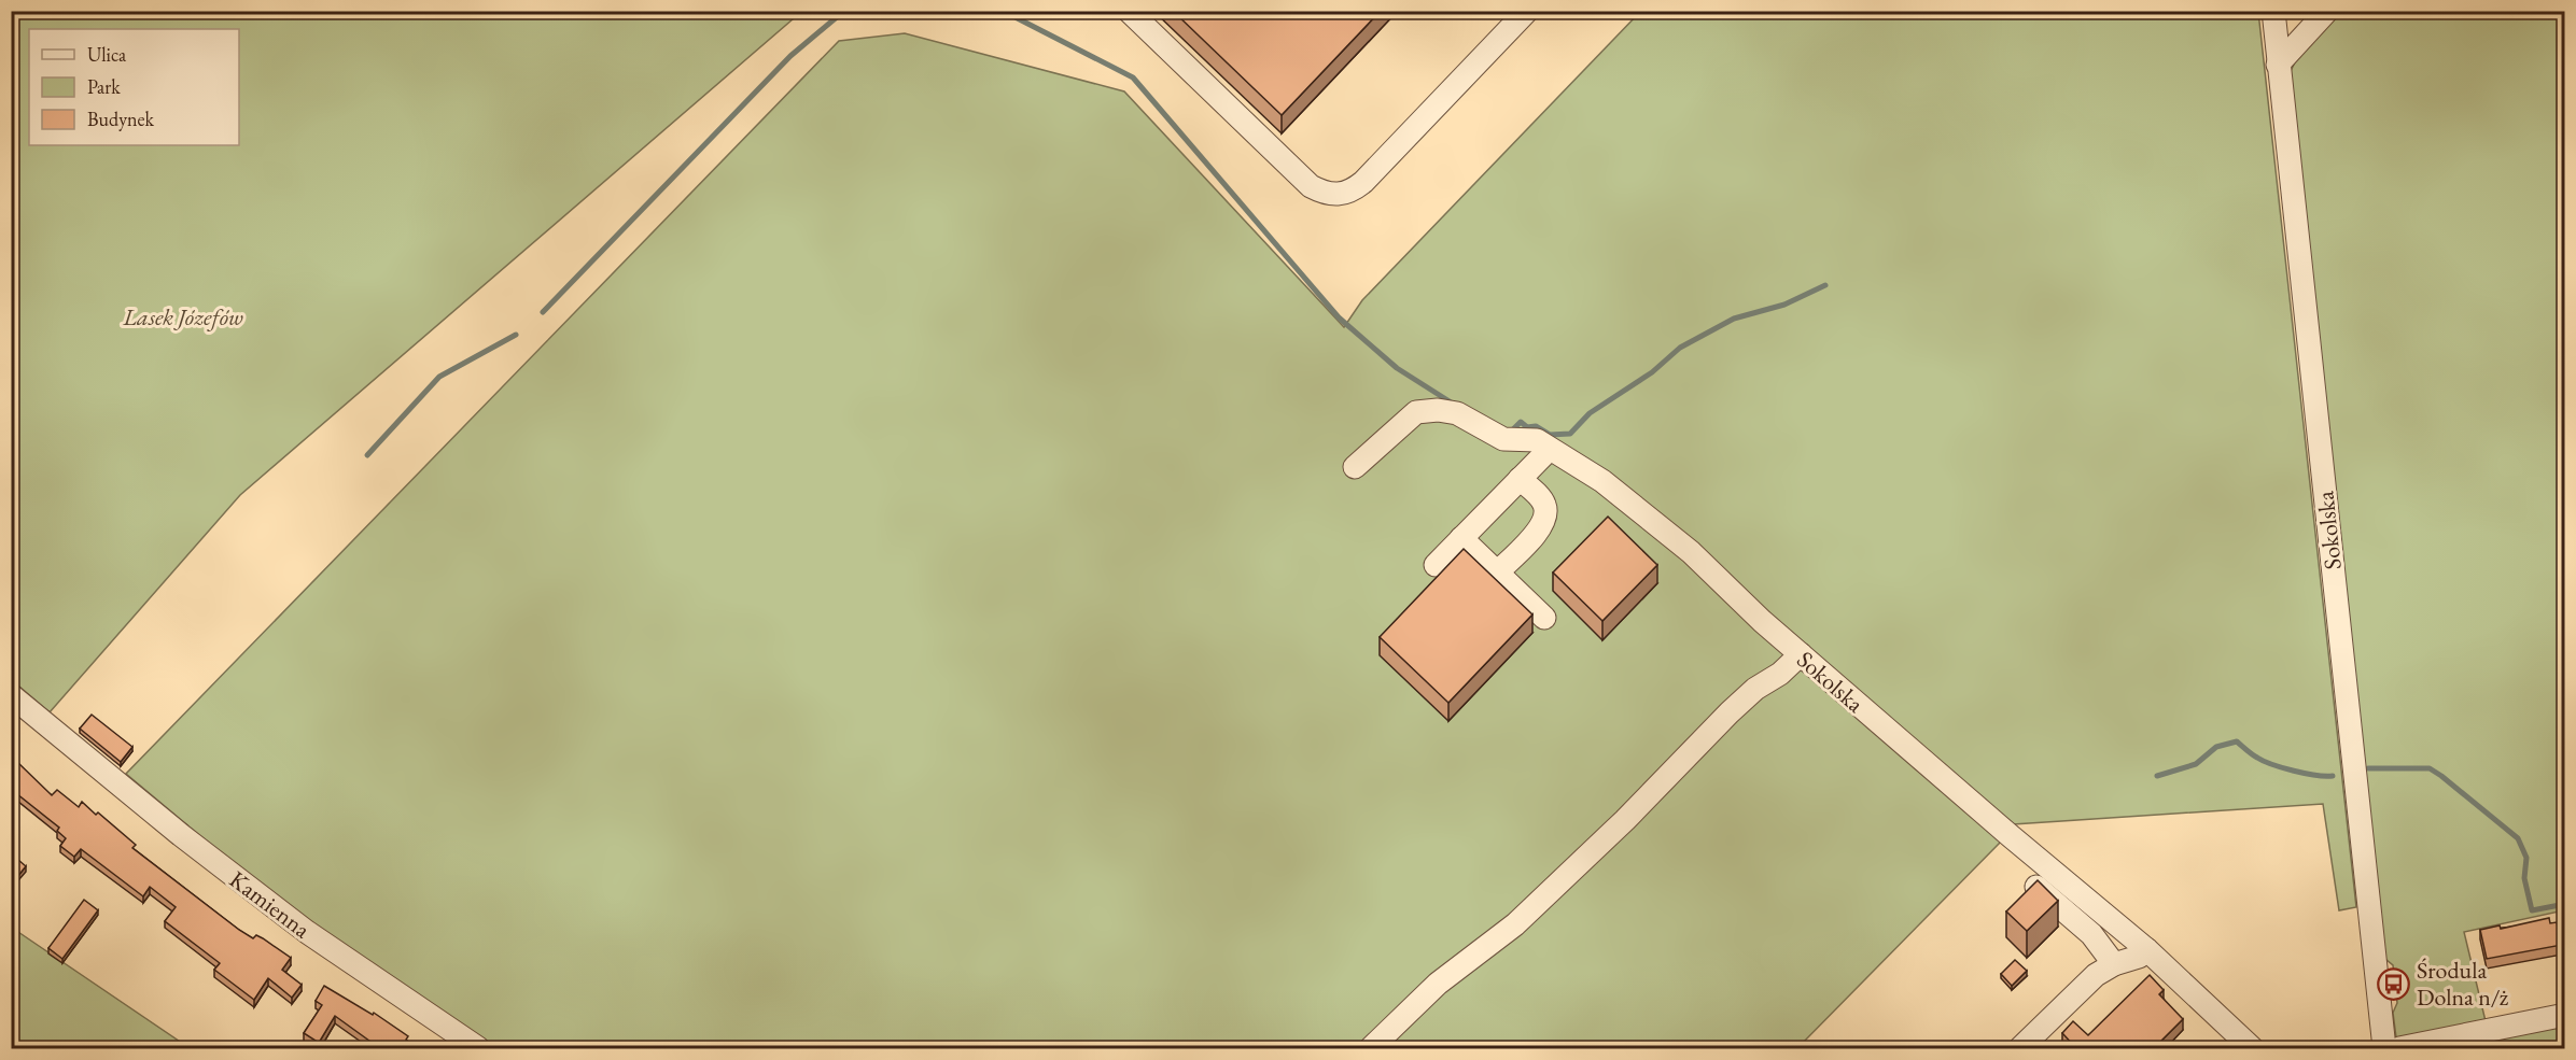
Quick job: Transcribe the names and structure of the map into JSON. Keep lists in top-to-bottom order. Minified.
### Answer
{"streets":{"street":["Sokolska","Kamienna"]},"parks":["Lasek Józefów"],"places":{"bus stop":["Środula Dolna n/ż"]},"legend":["Ulica","Park","Budynek"]}
